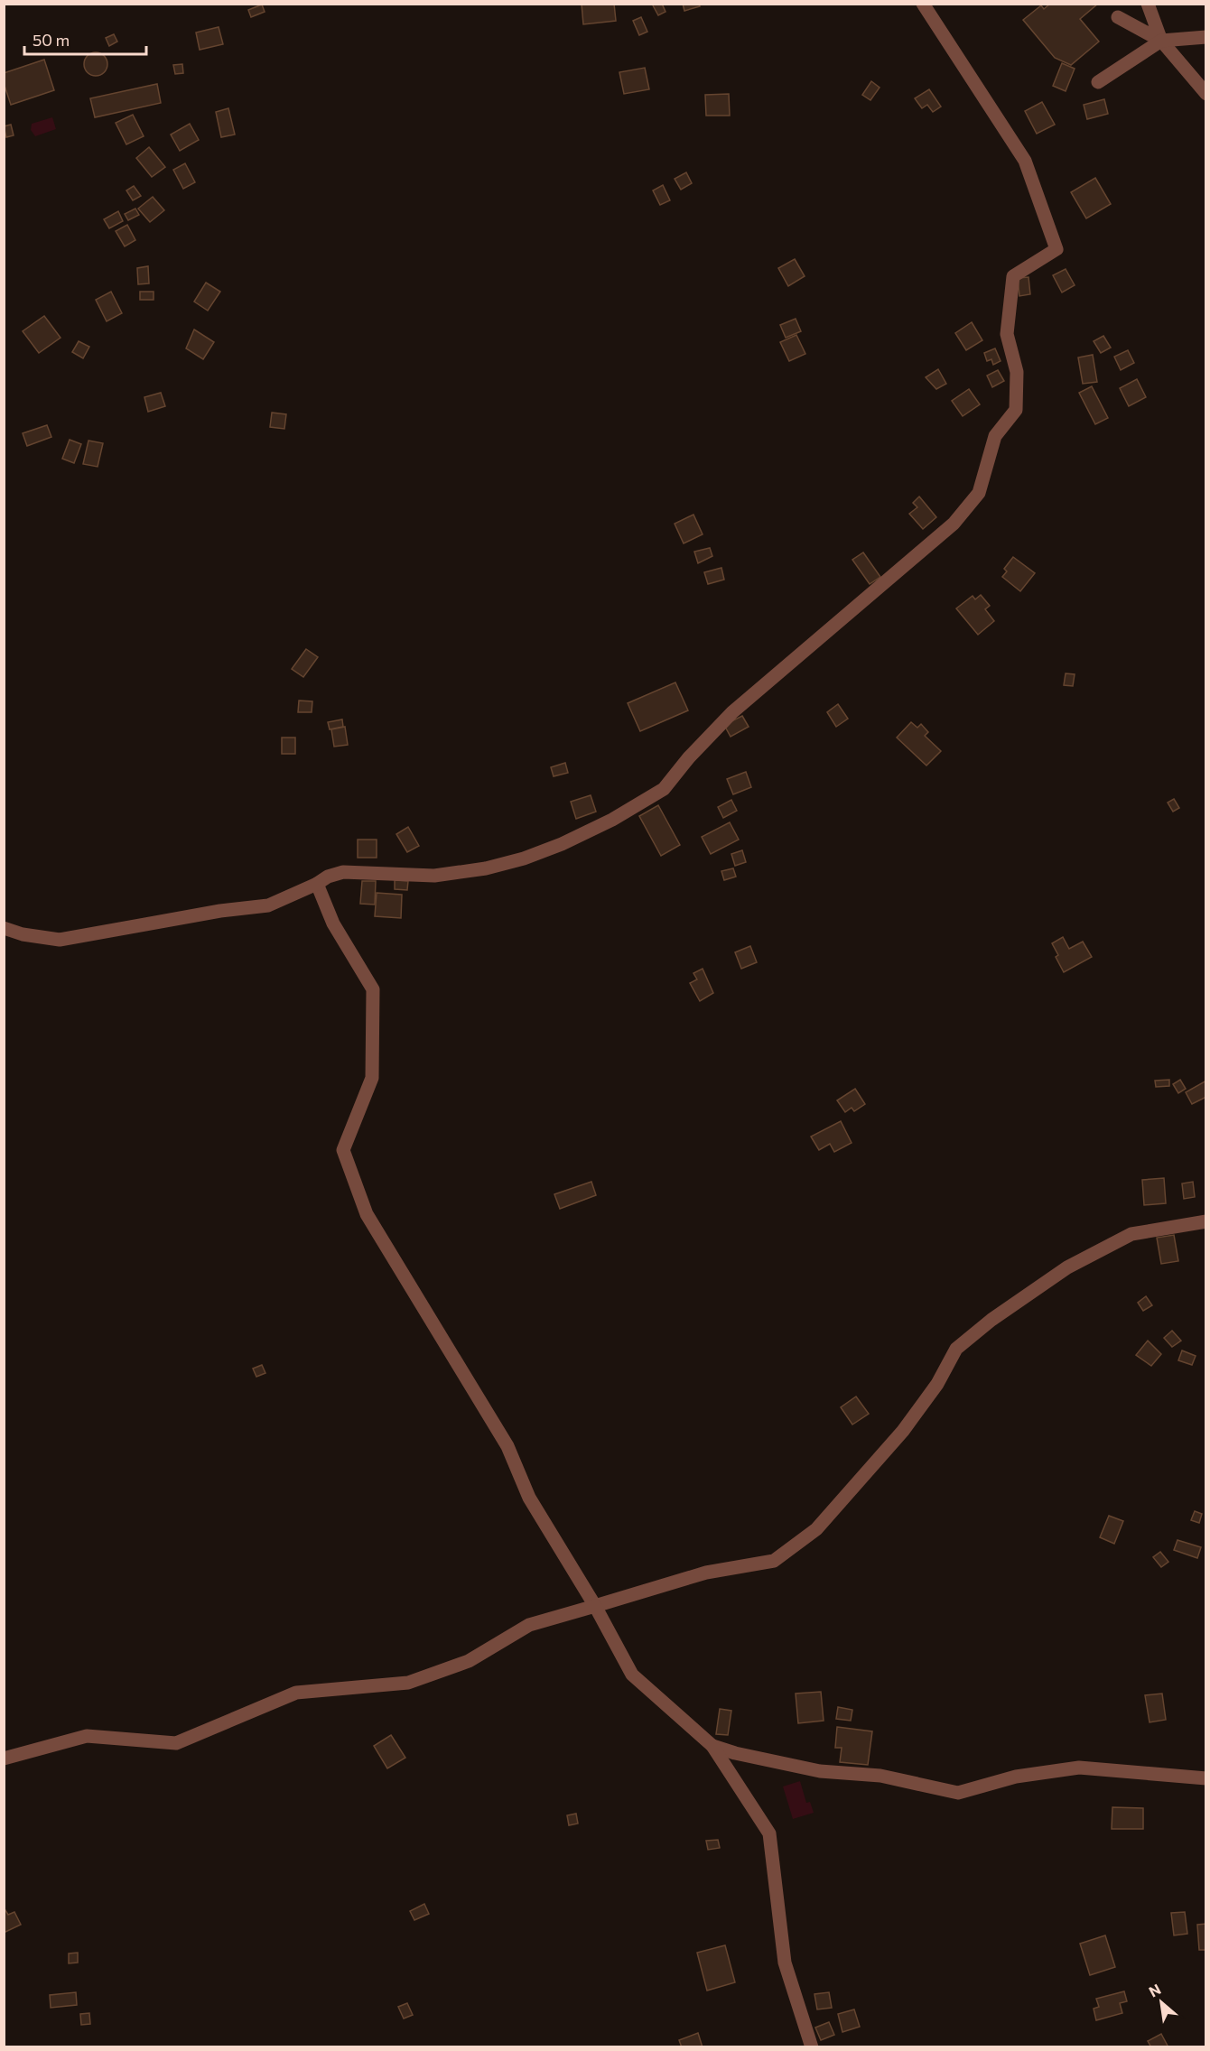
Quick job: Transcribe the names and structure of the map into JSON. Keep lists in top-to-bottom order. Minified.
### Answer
{"scale_bar":"50 m","north":"top left"}
